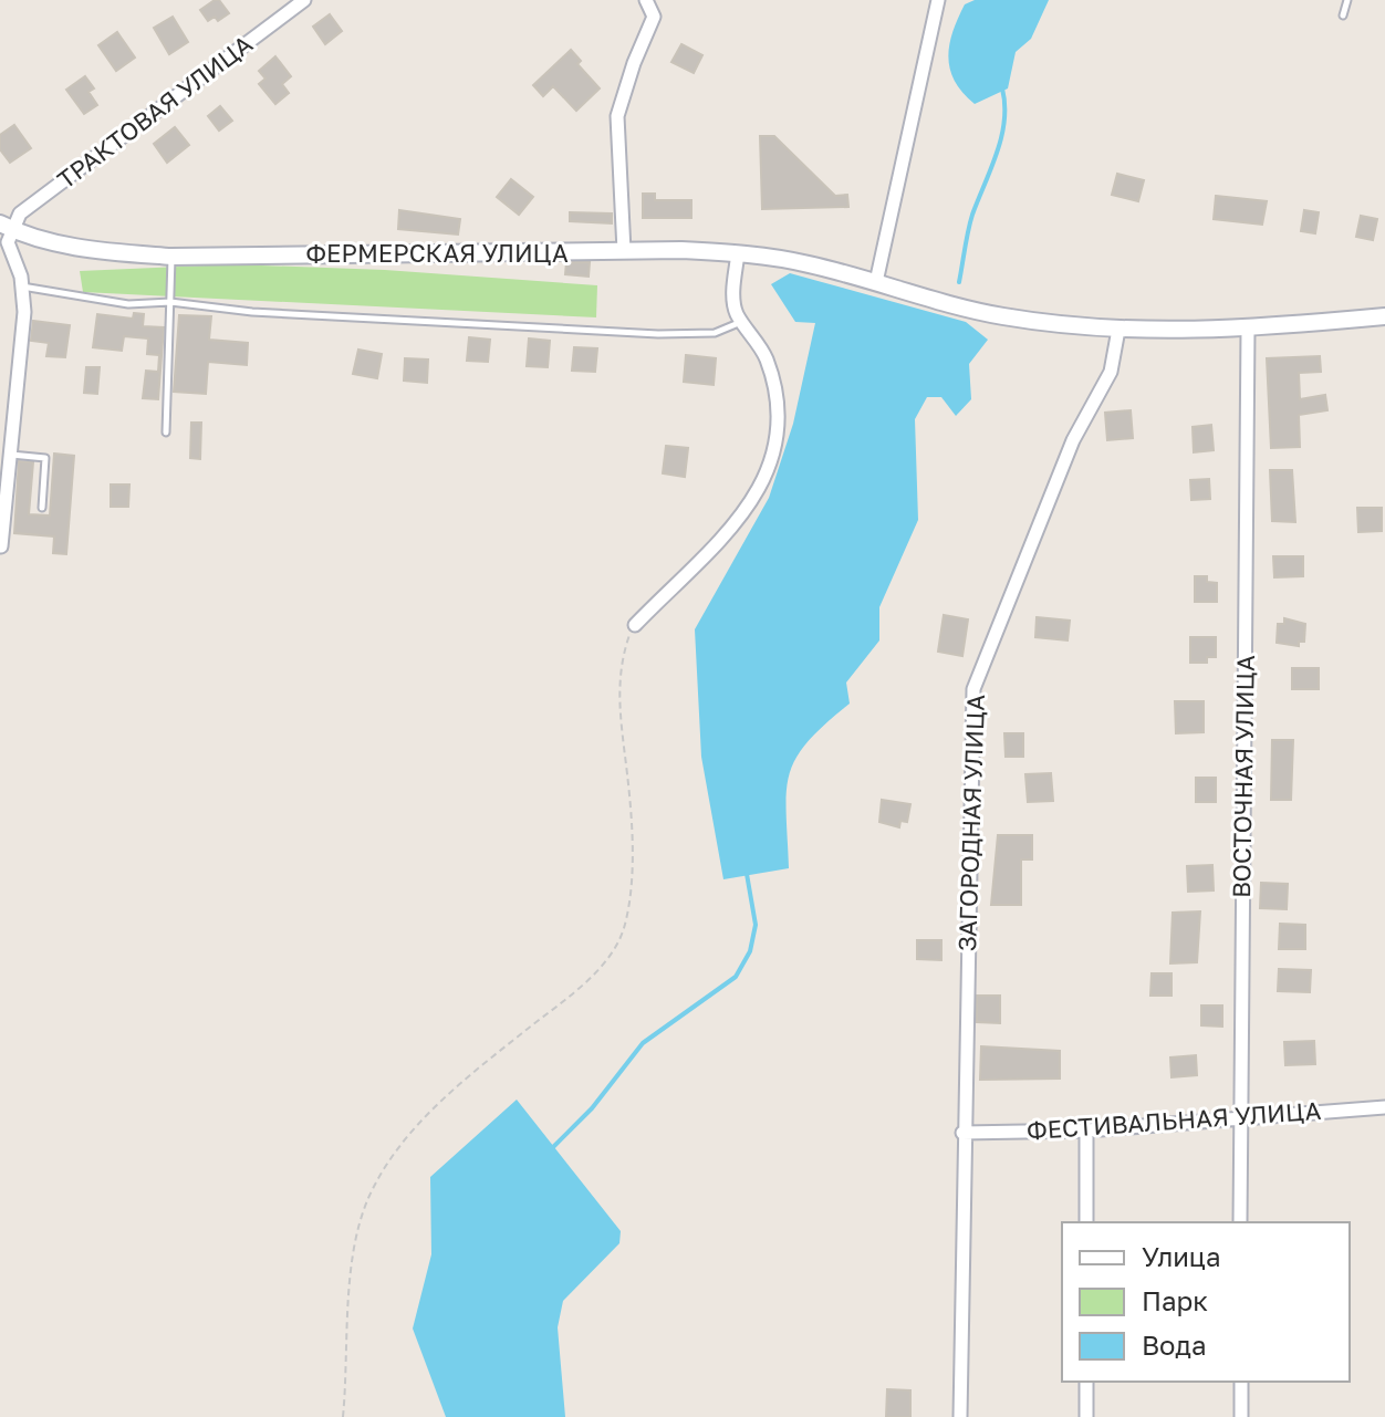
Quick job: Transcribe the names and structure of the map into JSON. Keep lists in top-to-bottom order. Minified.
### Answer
{"streets":{"street":["ТРАКТОВАЯ УЛИЦА","ФЕРМЕРСКАЯ УЛИЦА","ВОСТОЧНАЯ УЛИЦА","ЗАГОРОДНАЯ УЛИЦА","ФЕСТИВАЛЬНАЯ УЛИЦА"]},"crossings":[["ТРАКТОВАЯ УЛИЦА","ФЕРМЕРСКАЯ УЛИЦА"],["ФЕРМЕРСКАЯ УЛИЦА","ВОСТОЧНАЯ УЛИЦА"],["ФЕРМЕРСКАЯ УЛИЦА","ЗАГОРОДНАЯ УЛИЦА"],["ВОСТОЧНАЯ УЛИЦА","ФЕСТИВАЛЬНАЯ УЛИЦА"],["ЗАГОРОДНАЯ УЛИЦА","ФЕСТИВАЛЬНАЯ УЛИЦА"]],"legend":["Улица","Парк","Вода"]}
